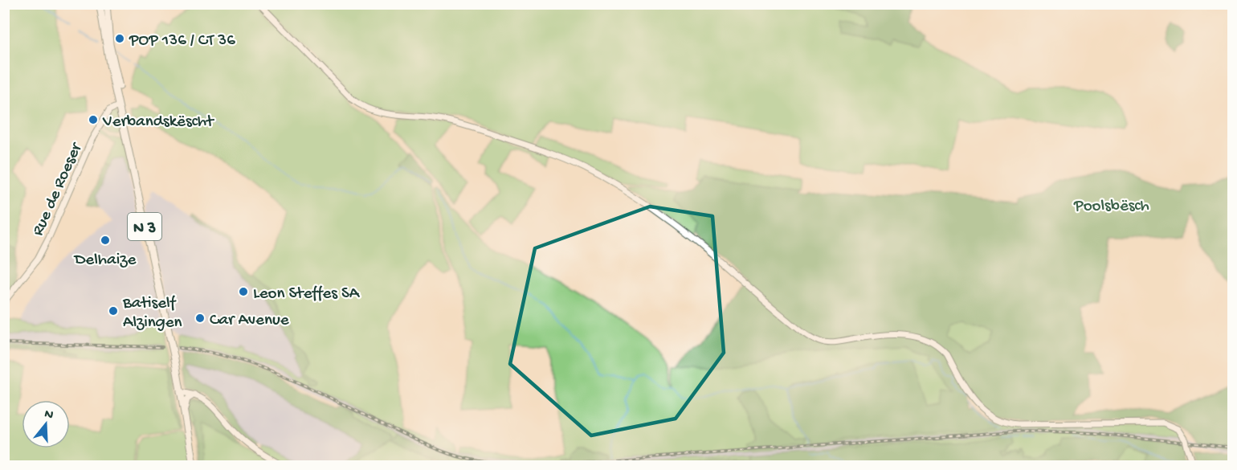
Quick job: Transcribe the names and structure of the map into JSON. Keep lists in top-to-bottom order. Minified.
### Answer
{"streets":{"main road":["Rue de Roeser","N 3"]},"crossings":[["Rue de Roeser","N 3"]],"parks":["Poolsbësch"],"places":["POP 136 / CT 36","Verbandskëscht","Delhaize","Leon Steffes SA","Batiself Alzingen","Car Avenue"],"north":"top"}
